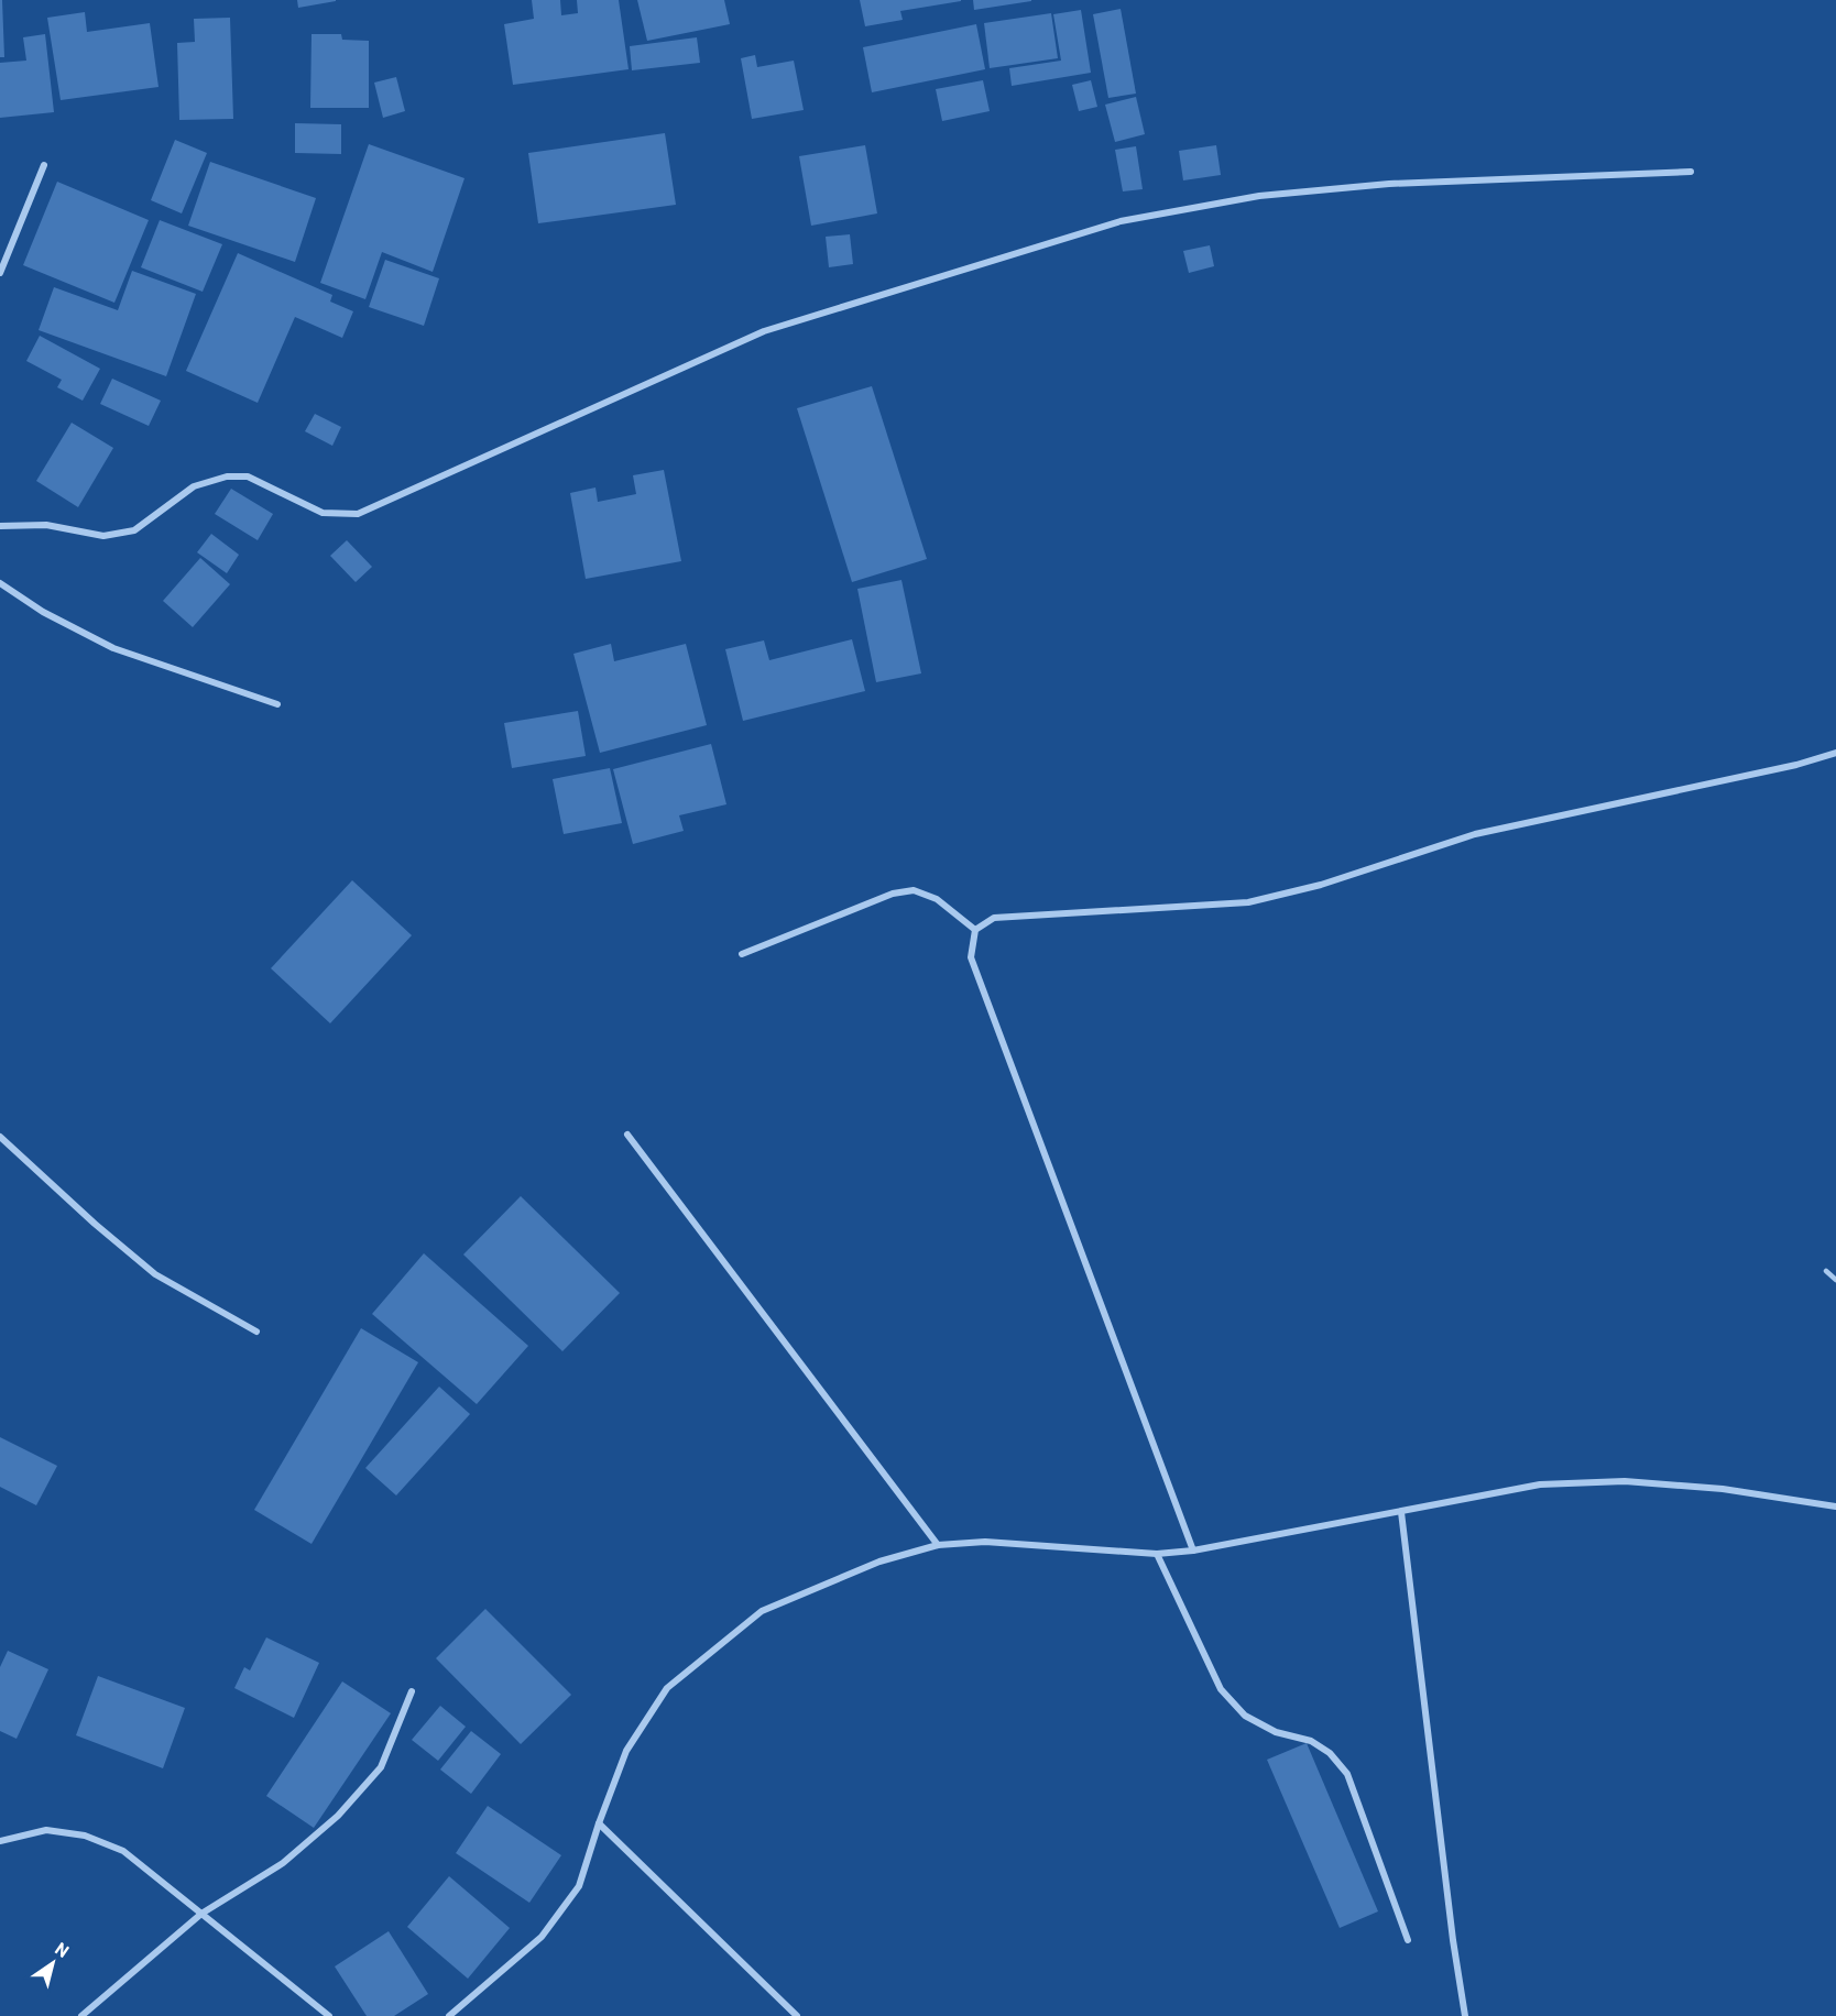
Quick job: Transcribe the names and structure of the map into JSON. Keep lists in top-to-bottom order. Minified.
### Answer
{"north":"top right"}
